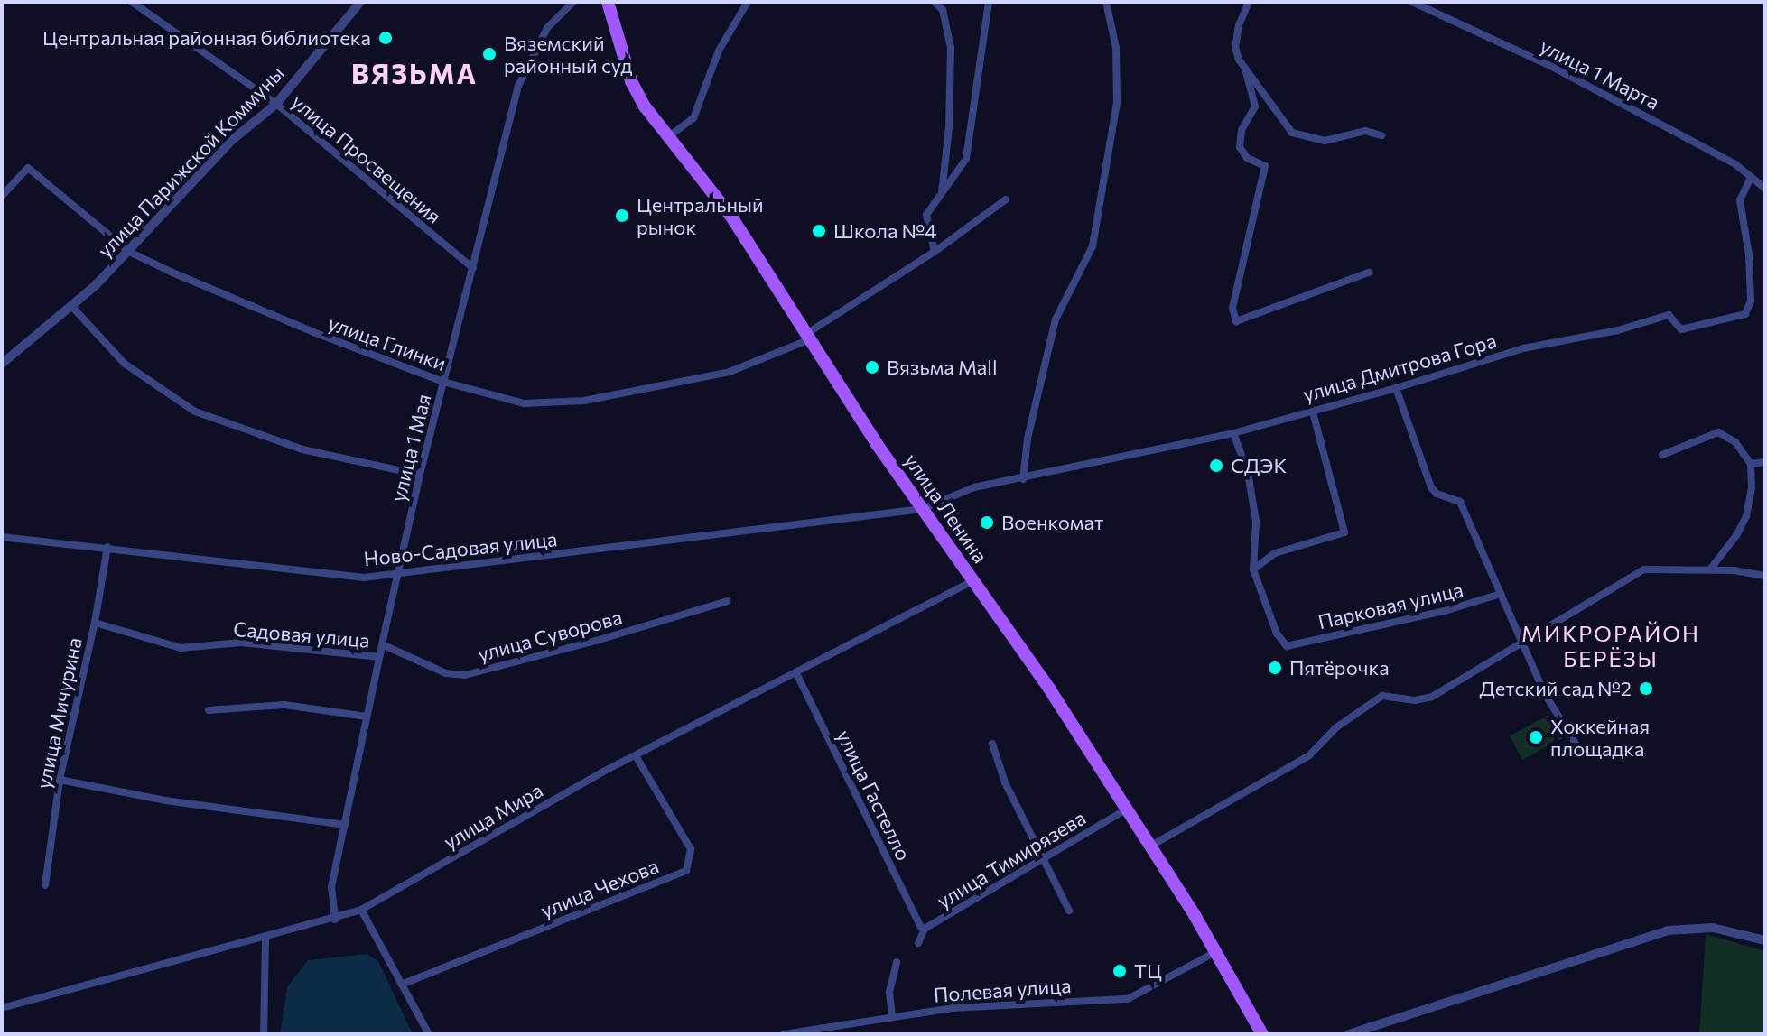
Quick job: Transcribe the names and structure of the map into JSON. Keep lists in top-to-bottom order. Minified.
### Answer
{"streets":{"main road":["улица Ленина"],"street":["улица 1 Марта","улица Просвещения","улица Парижской Коммуны","улица Глинки","улица Дмитрова Гора","улица 1 Мая","Ново-Садовая улица","Парковая улица","Садовая улица","улица Суворова","улица Мичурина","улица Гастелло","улица Мира","улица Тимирязева","улица Чехова","Полевая улица"]},"crossings":[["улица 1 Марта","улица Дмитрова Гора"],["улица Просвещения","улица Парижской Коммуны"],["улица Просвещения","улица 1 Мая"],["улица Парижской Коммуны","улица Глинки"],["улица Глинки","улица 1 Мая"],["улица Глинки","улица Ленина"],["улица Дмитрова Гора","улица Ленина"],["улица Дмитрова Гора","Ново-Садовая улица"],["улица 1 Мая","Ново-Садовая улица"],["улица 1 Мая","Садовая улица"],["улица 1 Мая","улица Суворова"],["улица 1 Мая","улица Мира"],["улица Ленина","Ново-Садовая улица"],["улица Ленина","улица Мира"],["улица Ленина","улица Тимирязева"],["улица Ленина","Полевая улица"],["Ново-Садовая улица","улица Мичурина"],["Садовая улица","улица Мичурина"],["улица Гастелло","улица Мира"],["улица Гастелло","улица Тимирязева"],["улица Мира","улица Чехова"]],"districts":["ВЯЗЬМА","МИКРОРАЙОН БЕРЁЗЫ"],"places":["Центральная районная библиотека","Вяземский районный суд","Центральный рынок","Школа №4","Вязьма Mall","СДЭК","Военкомат","Пятёрочка","Детский сад №2","Хоккейная площадка","ТЦ"]}
